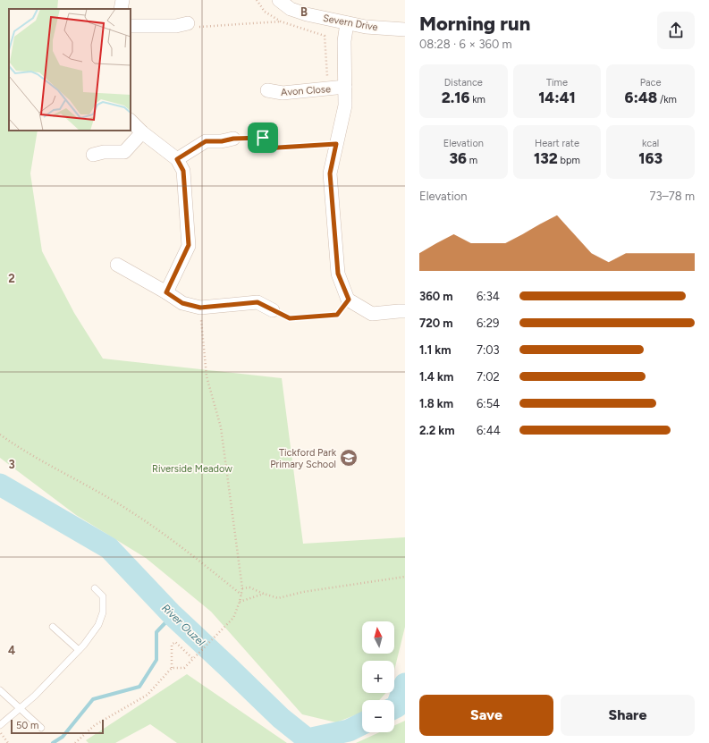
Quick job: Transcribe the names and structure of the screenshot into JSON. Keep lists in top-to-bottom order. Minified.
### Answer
{"streets":{"street":["Severn Drive","Avon Close"]},"crossings":[["Severn Drive","Avon Close"]],"water":["River Ouzel"],"parks":["Riverside Meadow"],"places":{"school or university":["Tickford Park Primary School"]},"scale_bar":"50 m","north":"top","page":{"heading":["Morning run","08:28 · 6 × 360 m"],"stats":[["Distance","2.16 km"],["Time","14:41"],["Pace","6:48 /km"],["Elevation","36 m"],["Heart rate","132 bpm"],["kcal","163"]],"chart":["Elevation","73–78 m"],"list":[{"name":"360 m","note":"6:34"},{"name":"720 m","note":"6:29"},{"name":"1.1 km","note":"7:03"},{"name":"1.4 km","note":"7:02"},{"name":"1.8 km","note":"6:54"},{"name":"2.2 km","note":"6:44"}],"map_buttons":["+","−"],"buttons":["Save","Share"],"scale":"50 m"},"grid":{"columns":["B"],"rows":["2","3","4"]}}
